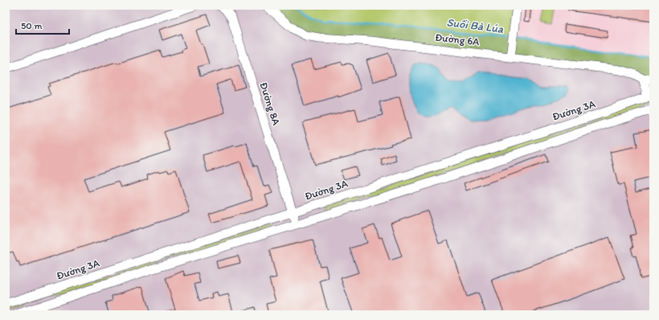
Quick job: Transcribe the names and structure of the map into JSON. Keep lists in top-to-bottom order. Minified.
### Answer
{"streets":{"street":["Đường 6A","Đường 8A","Đường 3A"]},"crossings":[["Đường 8A","Đường 3A"]],"water":["Suối Bà Lúa"],"scale_bar":"50 m"}
